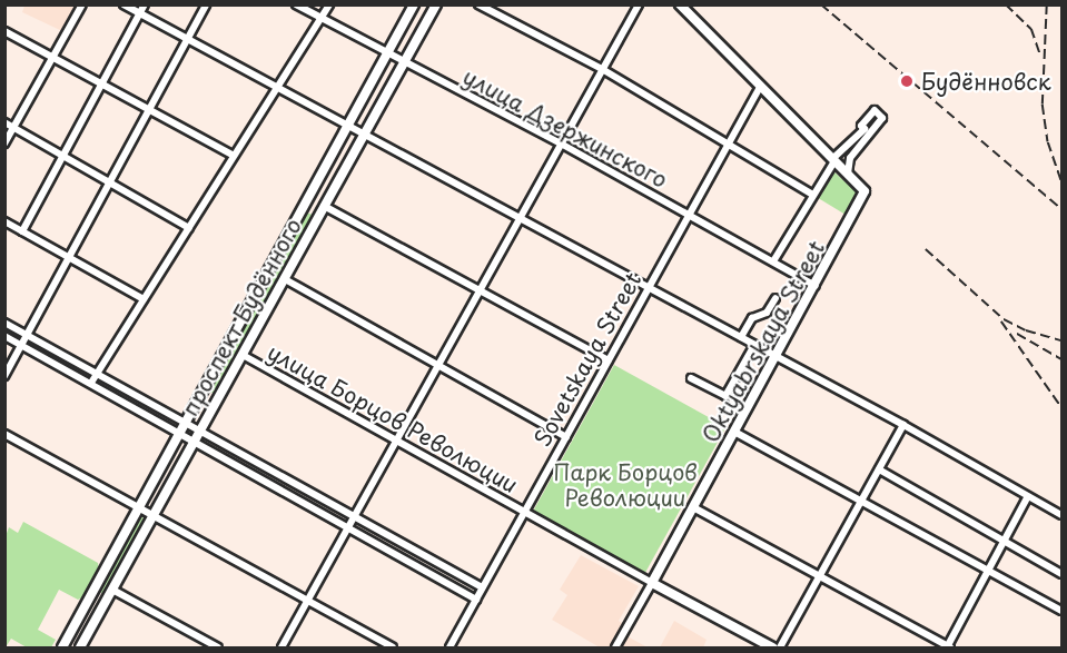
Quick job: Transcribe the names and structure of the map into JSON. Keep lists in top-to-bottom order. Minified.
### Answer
{"streets":{"main road":["проспект Будённого","Oktyabrskaya Street","улица Борцов Революции"],"street":["улица Дзержинского","Sovetskaya Street"]},"crossings":[["улица Дзержинского","проспект Будённого"],["улица Дзержинского","Oktyabrskaya Street"],["улица Дзержинского","Sovetskaya Street"],["проспект Будённого","улица Борцов Революции"],["Oktyabrskaya Street","улица Борцов Революции"],["Sovetskaya Street","улица Борцов Революции"]],"parks":["Парк Борцов Революции"],"places":["Будённовск"]}
